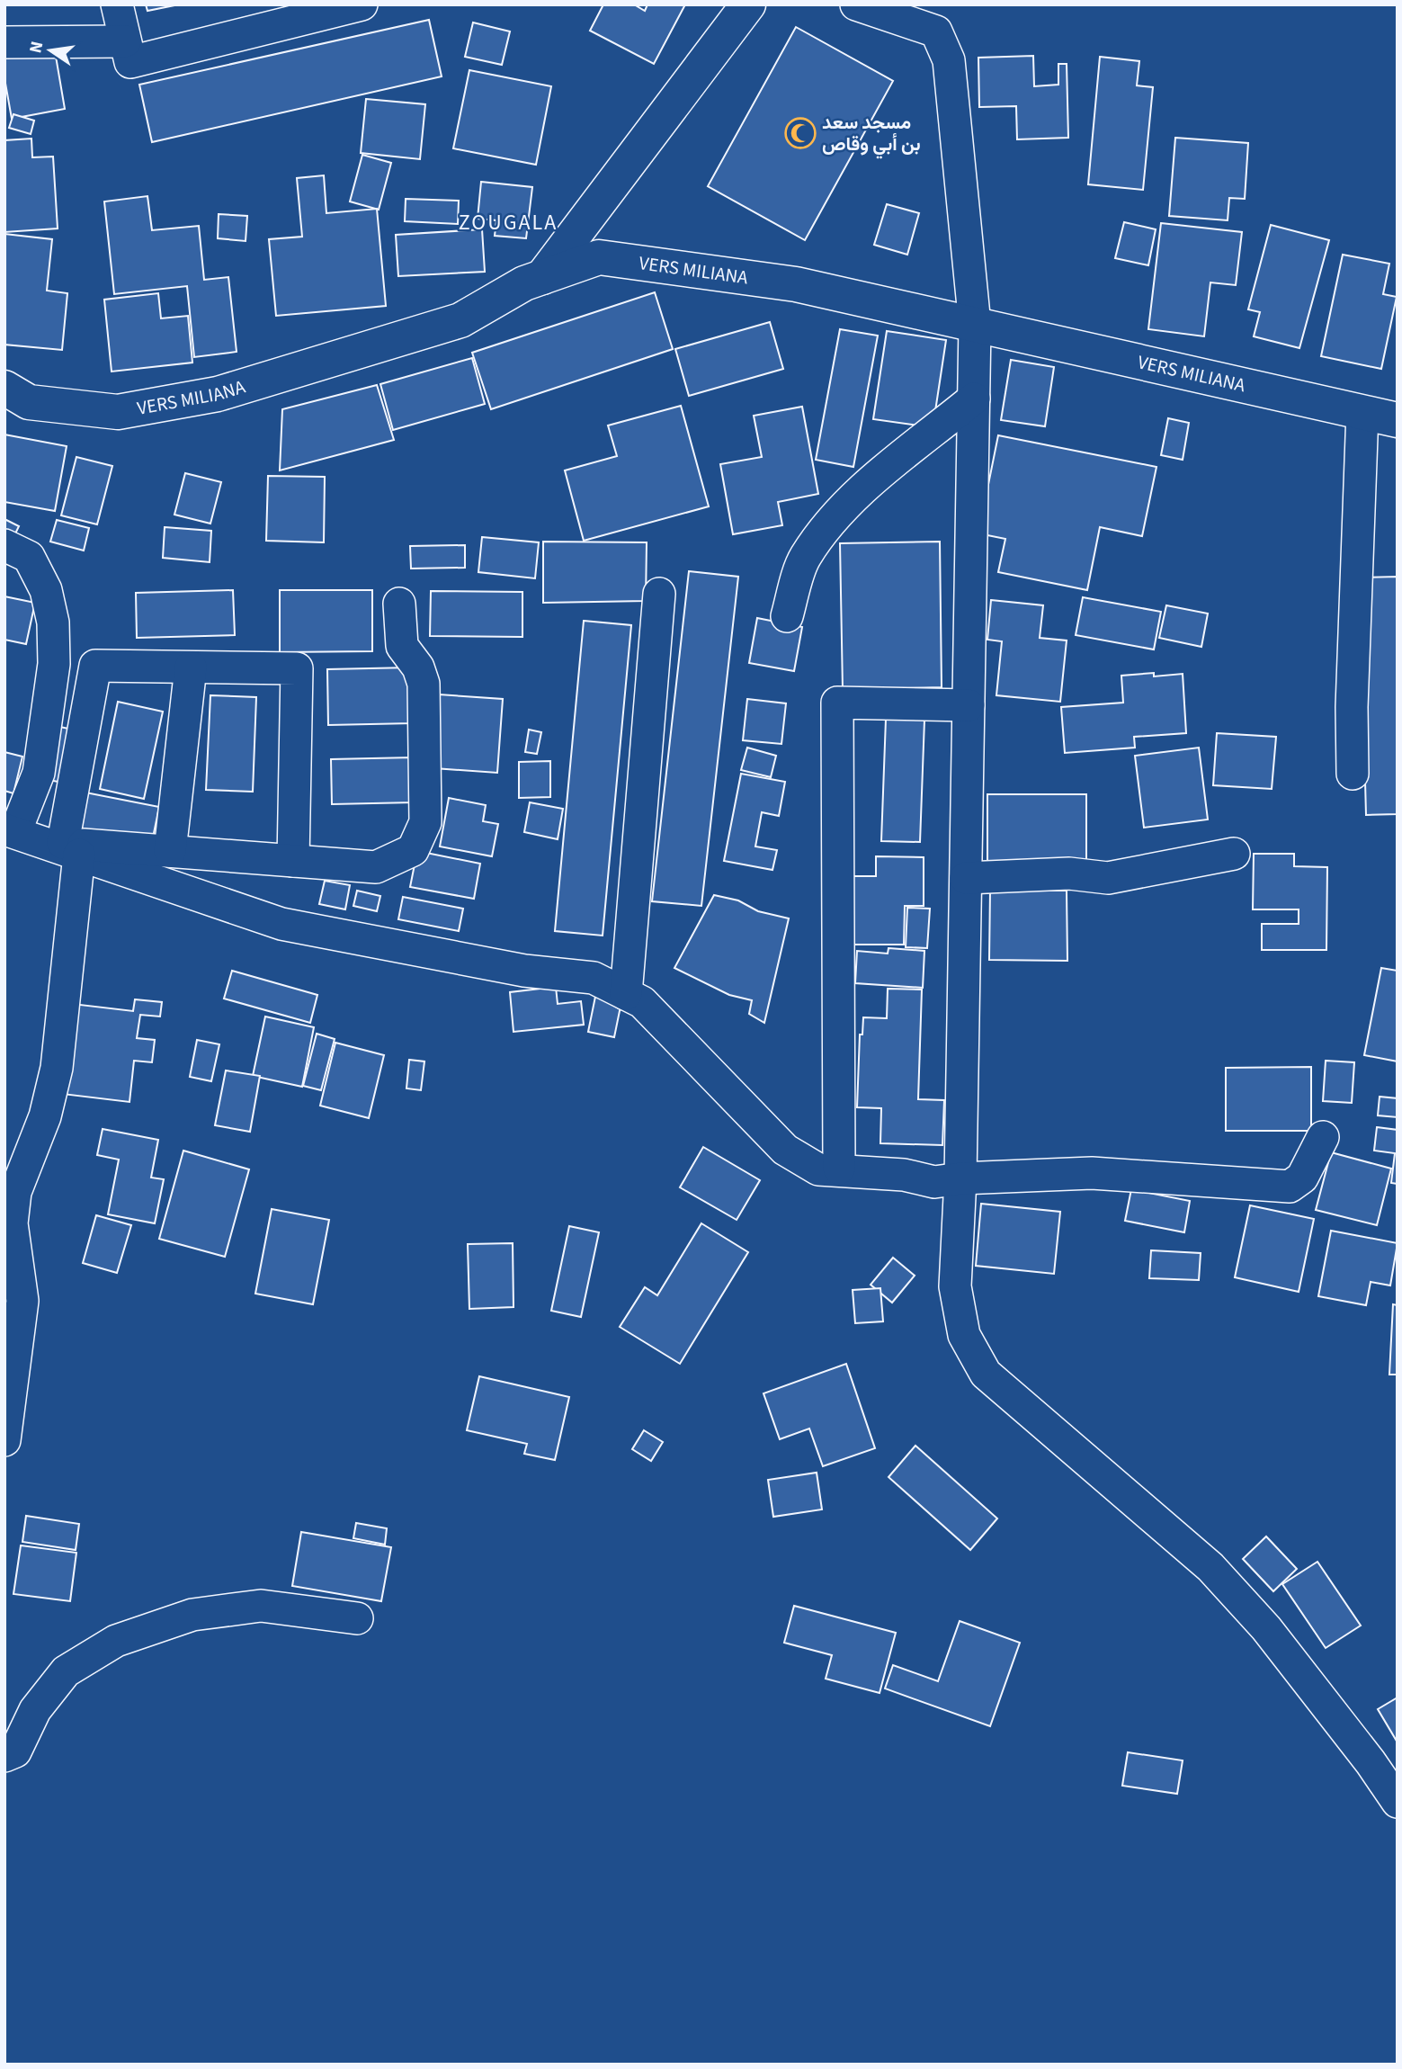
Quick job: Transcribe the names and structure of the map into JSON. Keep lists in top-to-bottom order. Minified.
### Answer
{"streets":{"main road":["VERS MILIANA"]},"districts":["ZOUGALA"],"places":{"mosque":["مسجد سعد بن أبي وقاص"]},"north":"left"}
